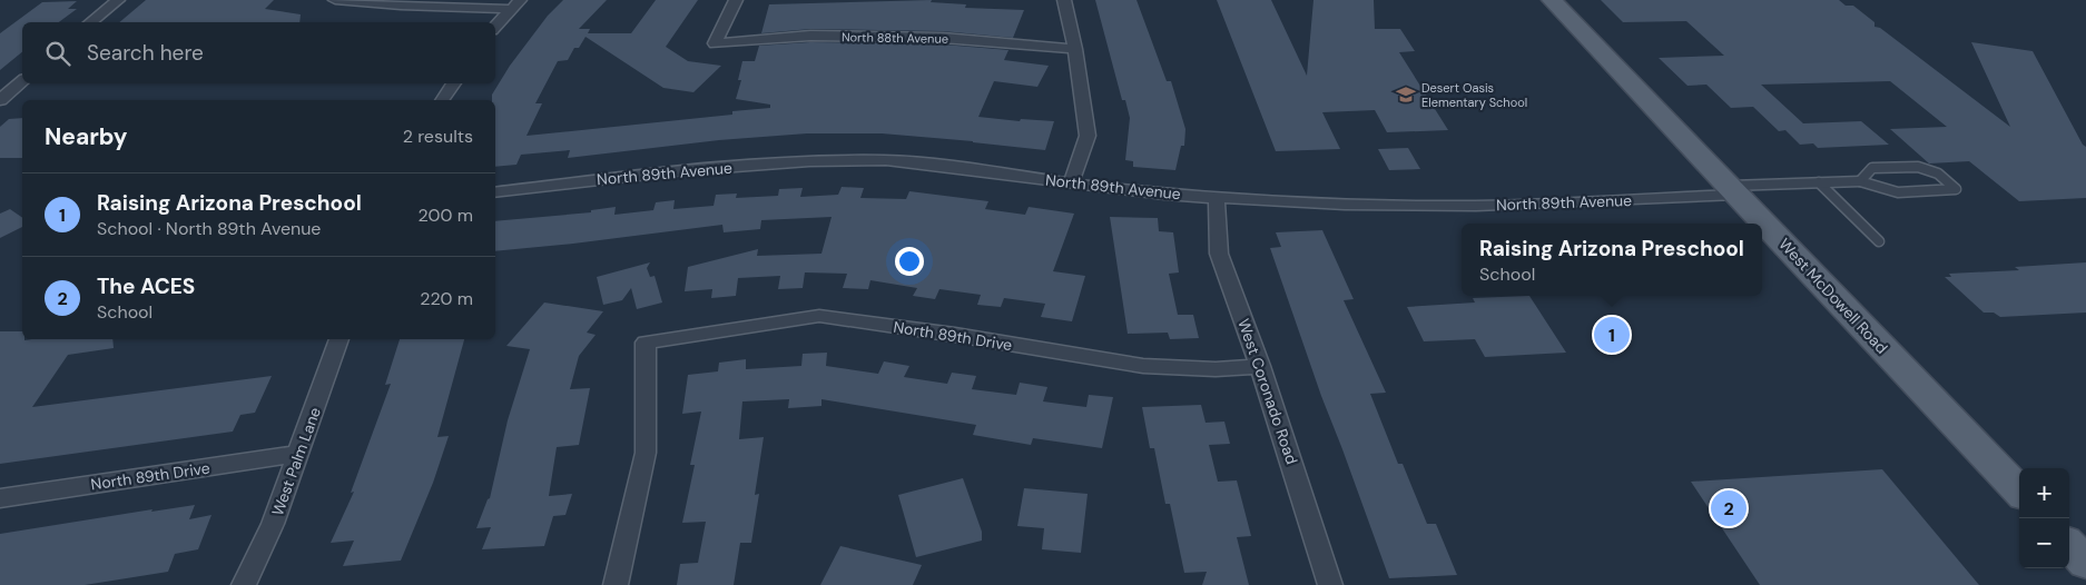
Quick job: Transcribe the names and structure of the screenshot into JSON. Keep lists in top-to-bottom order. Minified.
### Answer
{"streets":{"main road":["West McDowell Road"],"street":["North 88th Avenue","North 89th Avenue","North 89th Drive","West Coronado Road","West Palm Lane"]},"crossings":[["North 89th Avenue","West McDowell Road"],["North 89th Avenue","West Coronado Road"],["North 89th Drive","West Coronado Road"],["North 89th Drive","West Palm Lane"]],"places":{"school or university":["Desert Oasis Elementary School"]},"page":{"search":"Search here","heading":["Nearby","2 results"],"list":[{"mark":"1","name":"Raising Arizona Preschool","note":"School · North 89th Avenue","value":"200 m"},{"mark":"2","name":"The ACES","note":"School","value":"220 m"}],"popup":["Raising Arizona Preschool","School"],"pins":["1","2"],"map_buttons":["+","−"]}}
